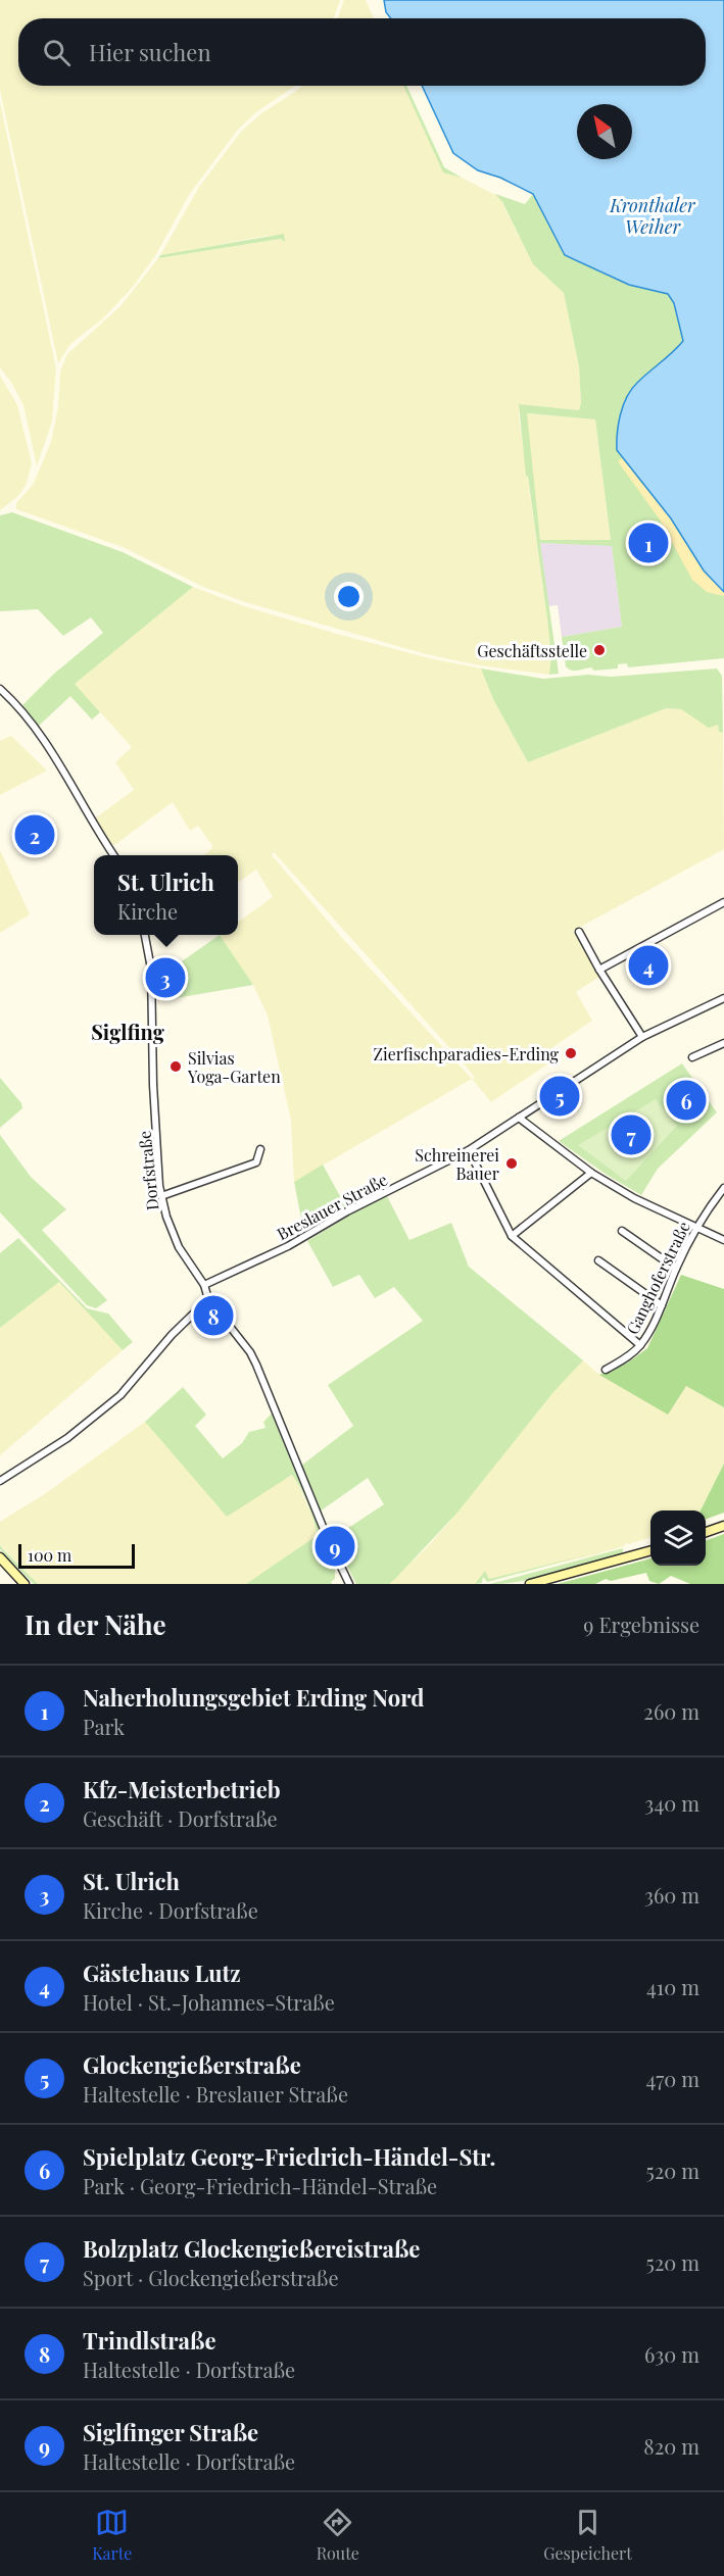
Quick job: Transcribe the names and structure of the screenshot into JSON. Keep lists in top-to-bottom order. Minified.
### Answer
{"streets":{"street":["Dorfstraße","Breslauer Straße","Ganghoferstraße"]},"crossings":[["Dorfstraße","Breslauer Straße"]],"districts":["Siglfing"],"water":["Kronthaler Weiher"],"places":["Geschäftsstelle","Zierfischparadies-Erding","Silvias Yoga-Garten","Schreinerei Bauer"],"scale_bar":"100 m","north":"top left","page":{"search":"Hier suchen","pins":["1","2","4","3","5","6","7","8","9"],"popup":["St. Ulrich","Kirche"],"scale":"100 m","heading":["In der Nähe","9 Ergebnisse"],"list":[{"mark":"1","name":"Naherholungsgebiet Erding Nord","note":"Park","value":"260 m"},{"mark":"2","name":"Kfz-Meisterbetrieb","note":"Geschäft · Dorfstraße","value":"340 m"},{"mark":"3","name":"St. Ulrich","note":"Kirche · Dorfstraße","value":"360 m"},{"mark":"4","name":"Gästehaus Lutz","note":"Hotel · St.-Johannes-Straße","value":"410 m"},{"mark":"5","name":"Glockengießerstraße","note":"Haltestelle · Breslauer Straße","value":"470 m"},{"mark":"6","name":"Spielplatz Georg-Friedrich-Händel-Str.","note":"Park · Georg-Friedrich-Händel-Straße","value":"520 m"},{"mark":"7","name":"Bolzplatz Glockengießereistraße","note":"Sport · Glockengießerstraße","value":"520 m"},{"mark":"8","name":"Trindlstraße","note":"Haltestelle · Dorfstraße","value":"630 m"},{"mark":"9","name":"Siglfinger Straße","note":"Haltestelle · Dorfstraße","value":"820 m"}],"nav":["Karte","Route","Gespeichert"]}}
